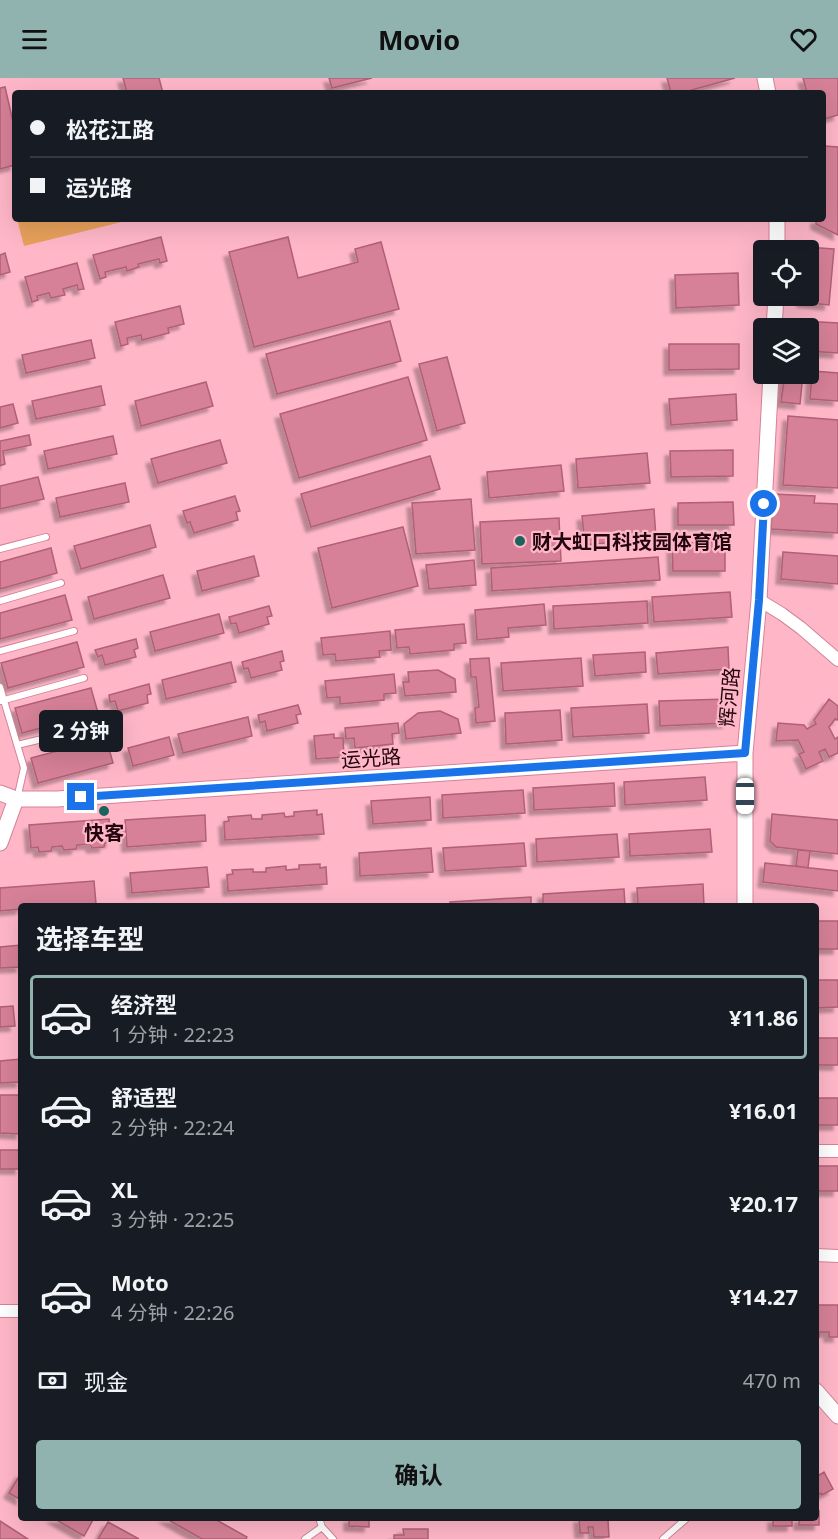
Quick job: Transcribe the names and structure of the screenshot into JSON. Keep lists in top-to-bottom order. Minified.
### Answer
{"streets":{"street":["辉河路","运光路"]},"crossings":[["辉河路","运光路"]],"places":["财大虹口科技园体育馆","快客"],"page":{"header":"Movio","banner":["松花江路","运光路"],"bubble":"2 分钟","heading":"选择车型","list":[{"name":"经济型","note":"1 分钟 · 22:23","value":"¥11.86"},{"name":"舒适型","note":"2 分钟 · 22:24","value":"¥16.01"},{"name":"XL","note":"3 分钟 · 22:25","value":"¥20.17"},{"name":"Moto","note":"4 分钟 · 22:26","value":"¥14.27"}],"pay":["现金","470 m"],"buttons":"确认"}}
